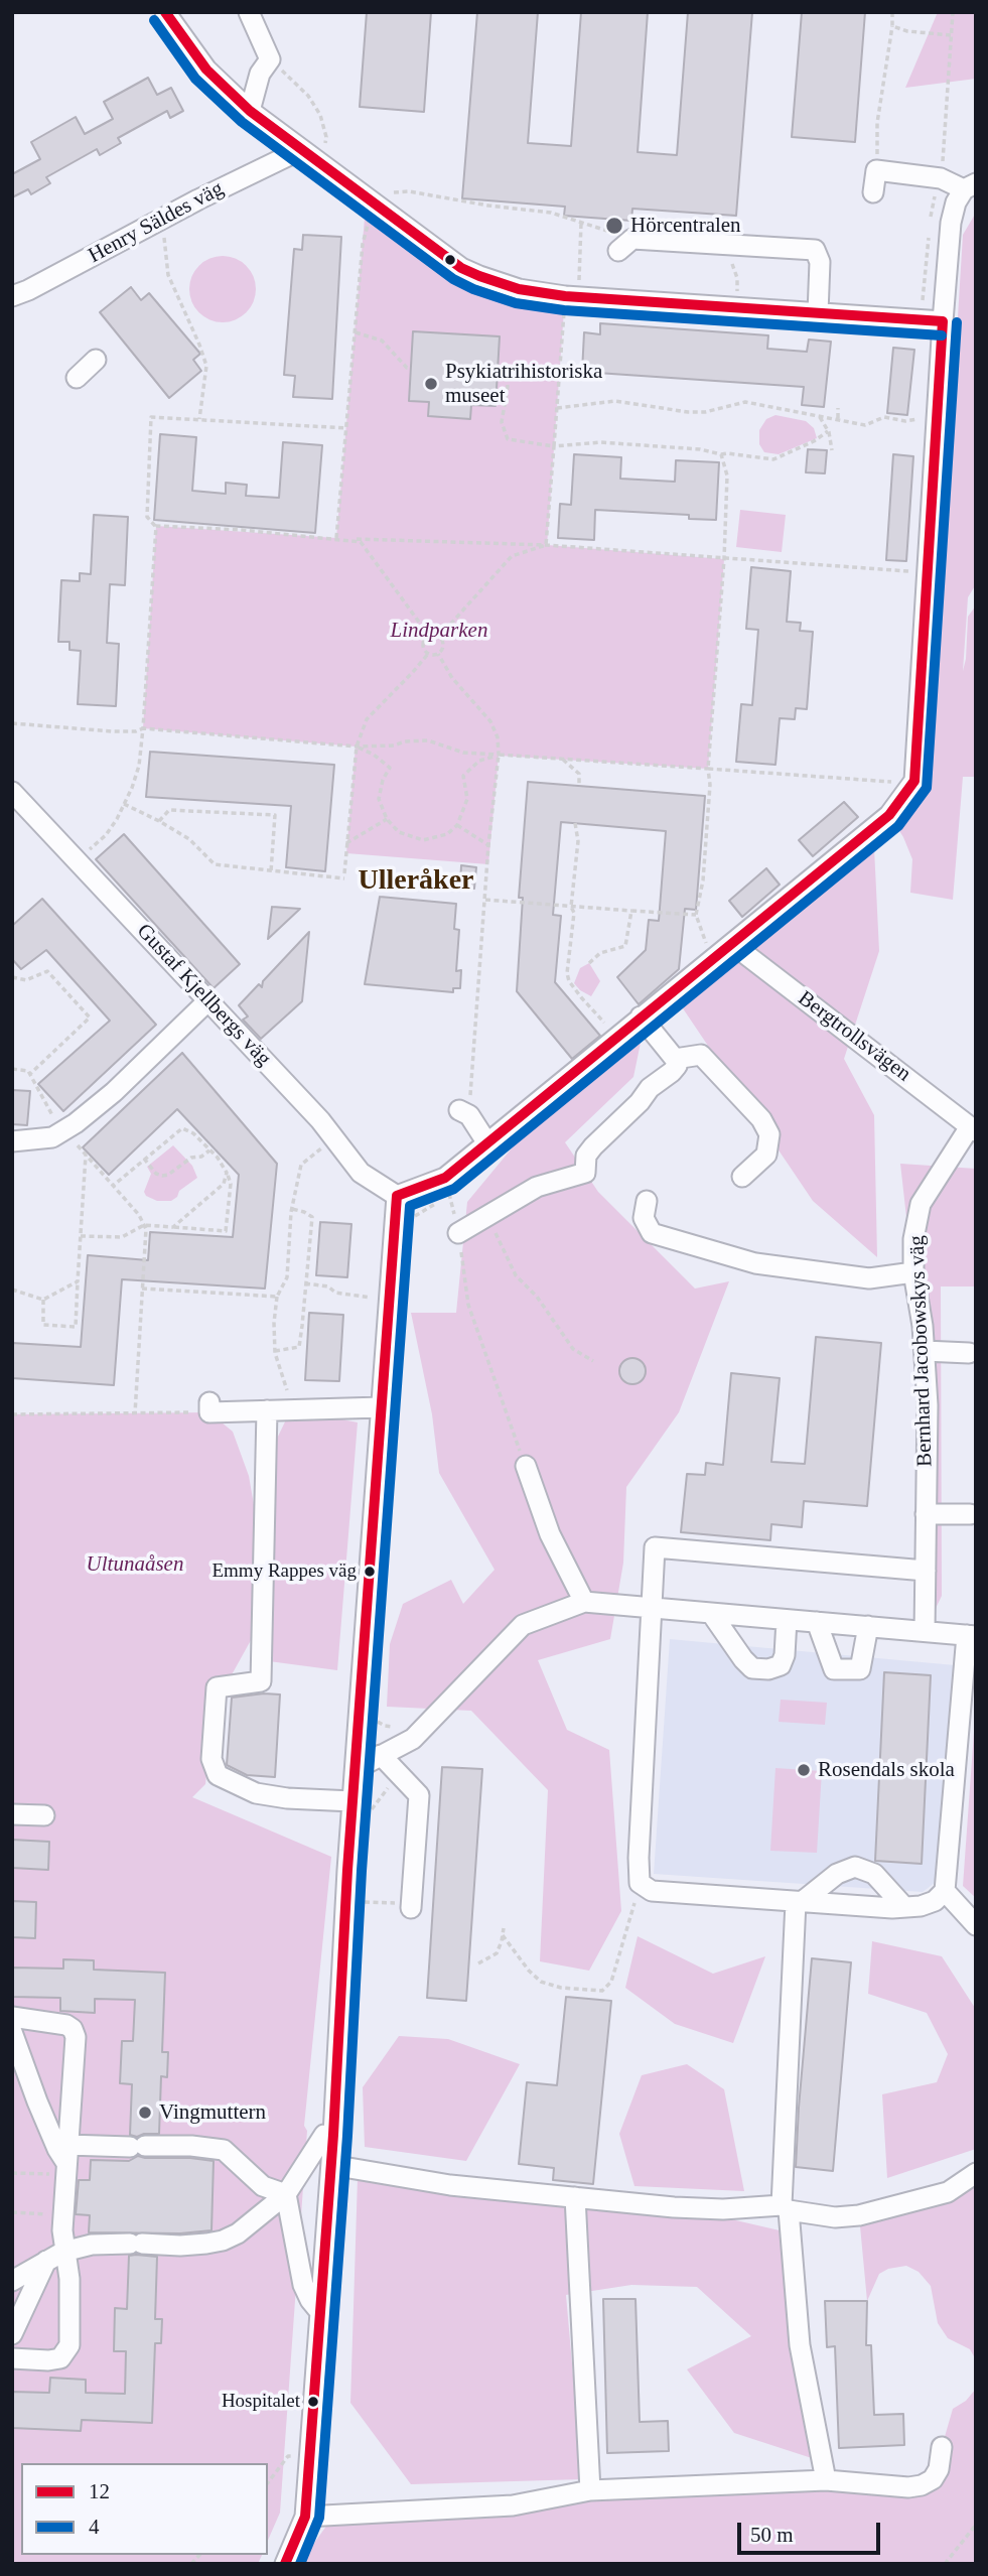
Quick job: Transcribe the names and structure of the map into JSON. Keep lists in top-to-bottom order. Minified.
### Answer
{"streets":{"street":["Henry Säldes väg","Gustaf Kjellbergs väg","Bergtrollsvägen","Bernhard Jacobowskys väg"]},"crossings":[["Bergtrollsvägen","Bernhard Jacobowskys väg"]],"districts":["Ulleråker"],"parks":["Lindparken","Ultunaåsen"],"places":["Hörcentralen","Psykiatrihistoriska museet","Emmy Rappes väg","Rosendals skola","Vingmuttern","Hospitalet"],"lines":["transit line 12","transit line 4"],"legend":["12","4"],"scale_bar":"50 m"}
